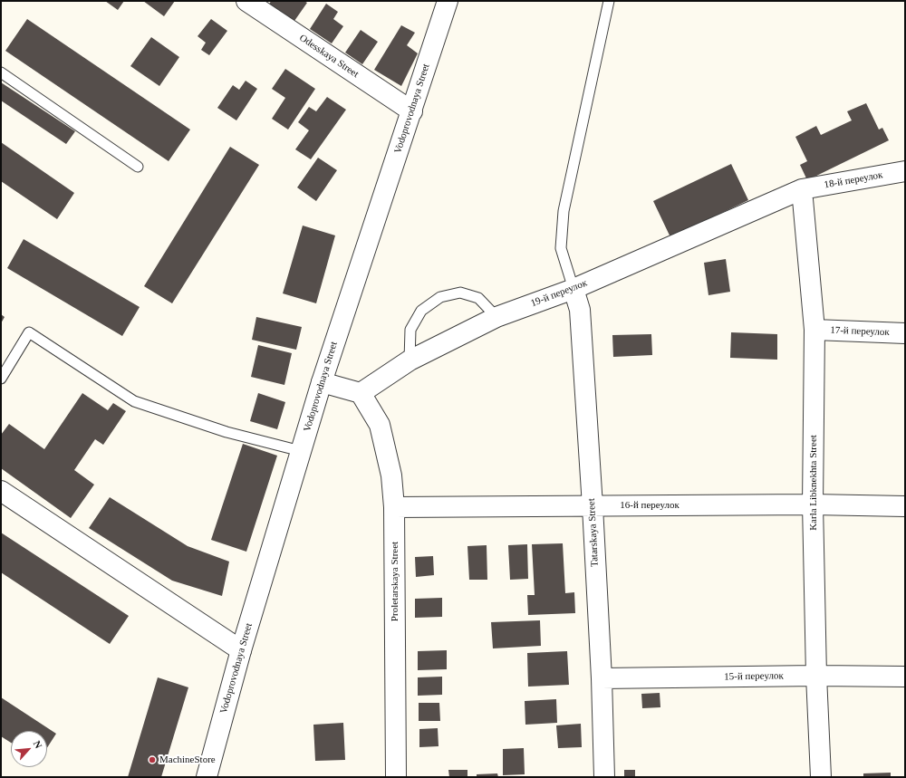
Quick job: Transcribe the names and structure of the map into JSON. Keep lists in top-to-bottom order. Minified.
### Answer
{"streets":{"street":["Odesskaya Street","Vodoprovodnaya Street","18-й переулок","19-й переулок","17-й переулок","Karla Libknekhta Street","16-й переулок","Tatarskaya Street","Proletarskaya Street","15-й переулок"]},"crossings":[["Odesskaya Street","Vodoprovodnaya Street"],["18-й переулок","19-й переулок"],["18-й переулок","Karla Libknekhta Street"],["19-й переулок","Karla Libknekhta Street"],["19-й переулок","Tatarskaya Street"],["19-й переулок","Proletarskaya Street"],["17-й переулок","Karla Libknekhta Street"],["Karla Libknekhta Street","16-й переулок"],["Karla Libknekhta Street","15-й переулок"],["16-й переулок","Tatarskaya Street"],["16-й переулок","Proletarskaya Street"],["Tatarskaya Street","15-й переулок"]],"places":["MachineStore"],"north":"top right"}
